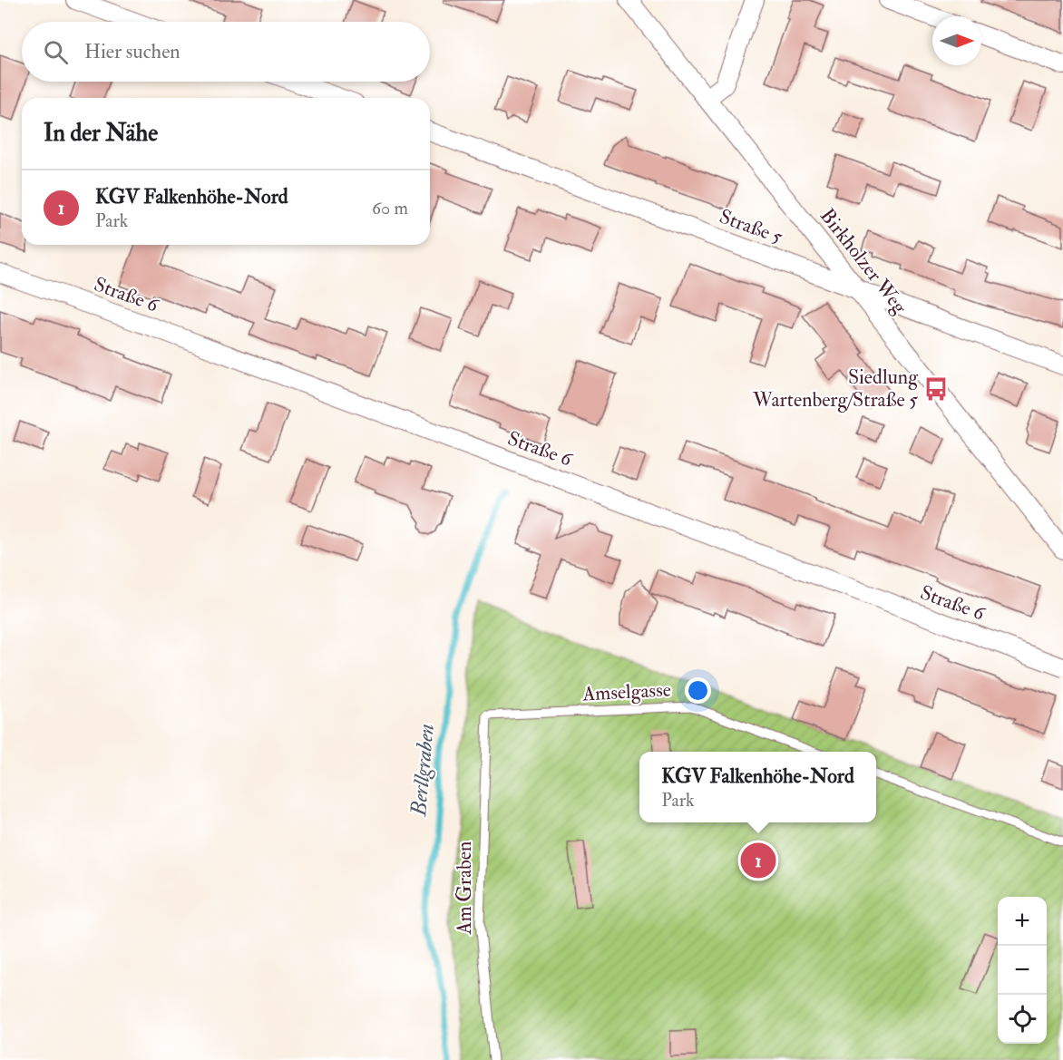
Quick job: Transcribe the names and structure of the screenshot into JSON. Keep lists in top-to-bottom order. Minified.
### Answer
{"streets":{"street":["Straße 5","Birkholzer Weg","Straße 6"],"lane":["Amselgasse","Am Graben"]},"crossings":[["Straße 5","Birkholzer Weg"],["Amselgasse","Am Graben"]],"water":["Berllgraben"],"places":{"bus stop":["Siedlung Wartenberg/Straße 5"]},"north":"right","page":{"search":"Hier suchen","heading":"In der Nähe","list":[{"mark":"1","name":"KGV Falkenhöhe-Nord","note":"Park","value":"60 m"}],"popup":["KGV Falkenhöhe-Nord","Park"],"pins":"1","map_buttons":["+","−"]}}
